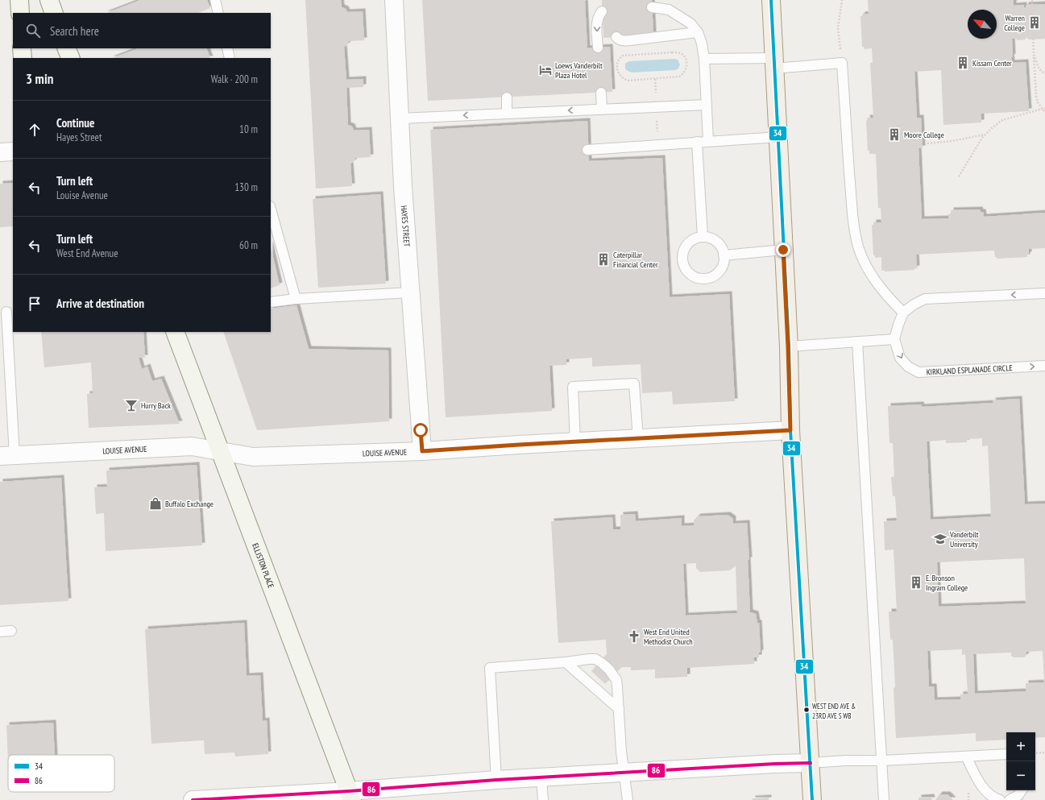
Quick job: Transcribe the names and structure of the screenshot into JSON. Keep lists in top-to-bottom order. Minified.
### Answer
{"streets":{"main road":["ELLISTON PLACE"],"street":["HAYES STREET","LOUISE AVENUE"],"lane":["KIRKLAND ESPLANADE CIRCLE"]},"crossings":[["HAYES STREET","LOUISE AVENUE"],["LOUISE AVENUE","ELLISTON PLACE"]],"places":{"building":["Warren College","Kissam Center","Moore College","Caterpillar Financial Center","E. Bronson Ingram College"],"hotel":["Loews Vanderbilt Plaza Hotel"],"bar":["Hurry Back"],"shop":["Buffalo Exchange"],"school or university":["Vanderbilt University"],"church":["West End United Methodist Church"],"other":["WEST END AVE & 23RD AVE S WB"]},"lines":["transit line 34","transit line 86"],"legend":["34","86"],"north":"top left","page":{"search":"Search here","heading":["3 min","Walk · 200 m"],"list":[["Continue","Hayes Street","10 m"],["Turn left","Louise Avenue","130 m"],["Turn left","West End Avenue","60 m"],"Arrive at destination"],"map_buttons":["+","−"]}}
